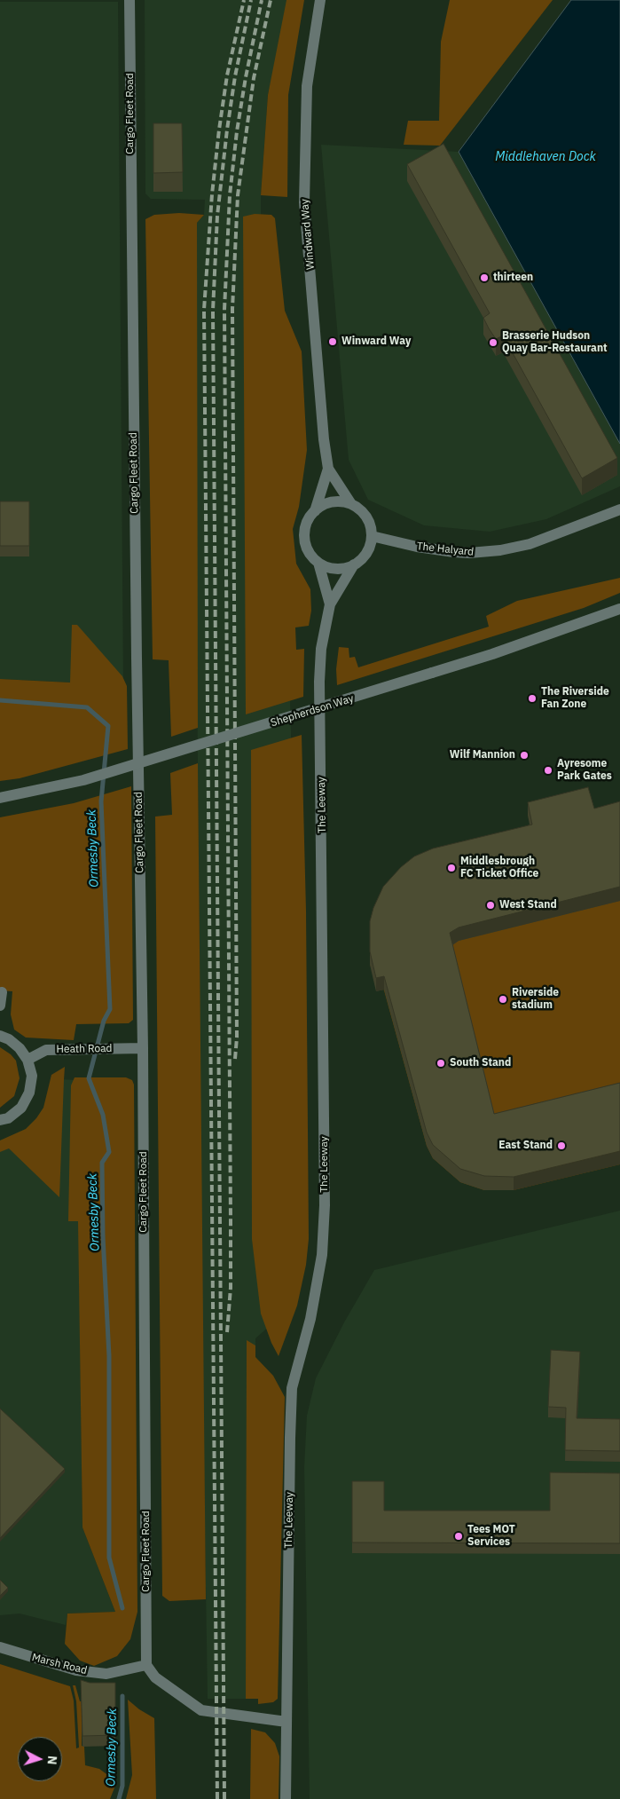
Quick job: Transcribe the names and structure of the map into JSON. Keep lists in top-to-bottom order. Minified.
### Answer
{"streets":{"street":["Cargo Fleet Road","Windward Way","The Halyard","Shepherdson Way","The Leeway","Heath Road","Marsh Road"]},"crossings":[["Cargo Fleet Road","Heath Road"],["Cargo Fleet Road","Marsh Road"],["Windward Way","The Halyard"],["Windward Way","The Leeway"],["The Halyard","The Leeway"]],"water":["Middlehaven Dock","Ormesby Beck"],"places":["thirteen","Winward Way","Brasserie Hudson Quay Bar-Restaurant","The Riverside Fan Zone","Wilf Mannion","Ayresome Park Gates","Middlesbrough FC Ticket Office","West Stand","Riverside stadium","South Stand","East Stand","Tees MOT Services"],"north":"right"}
